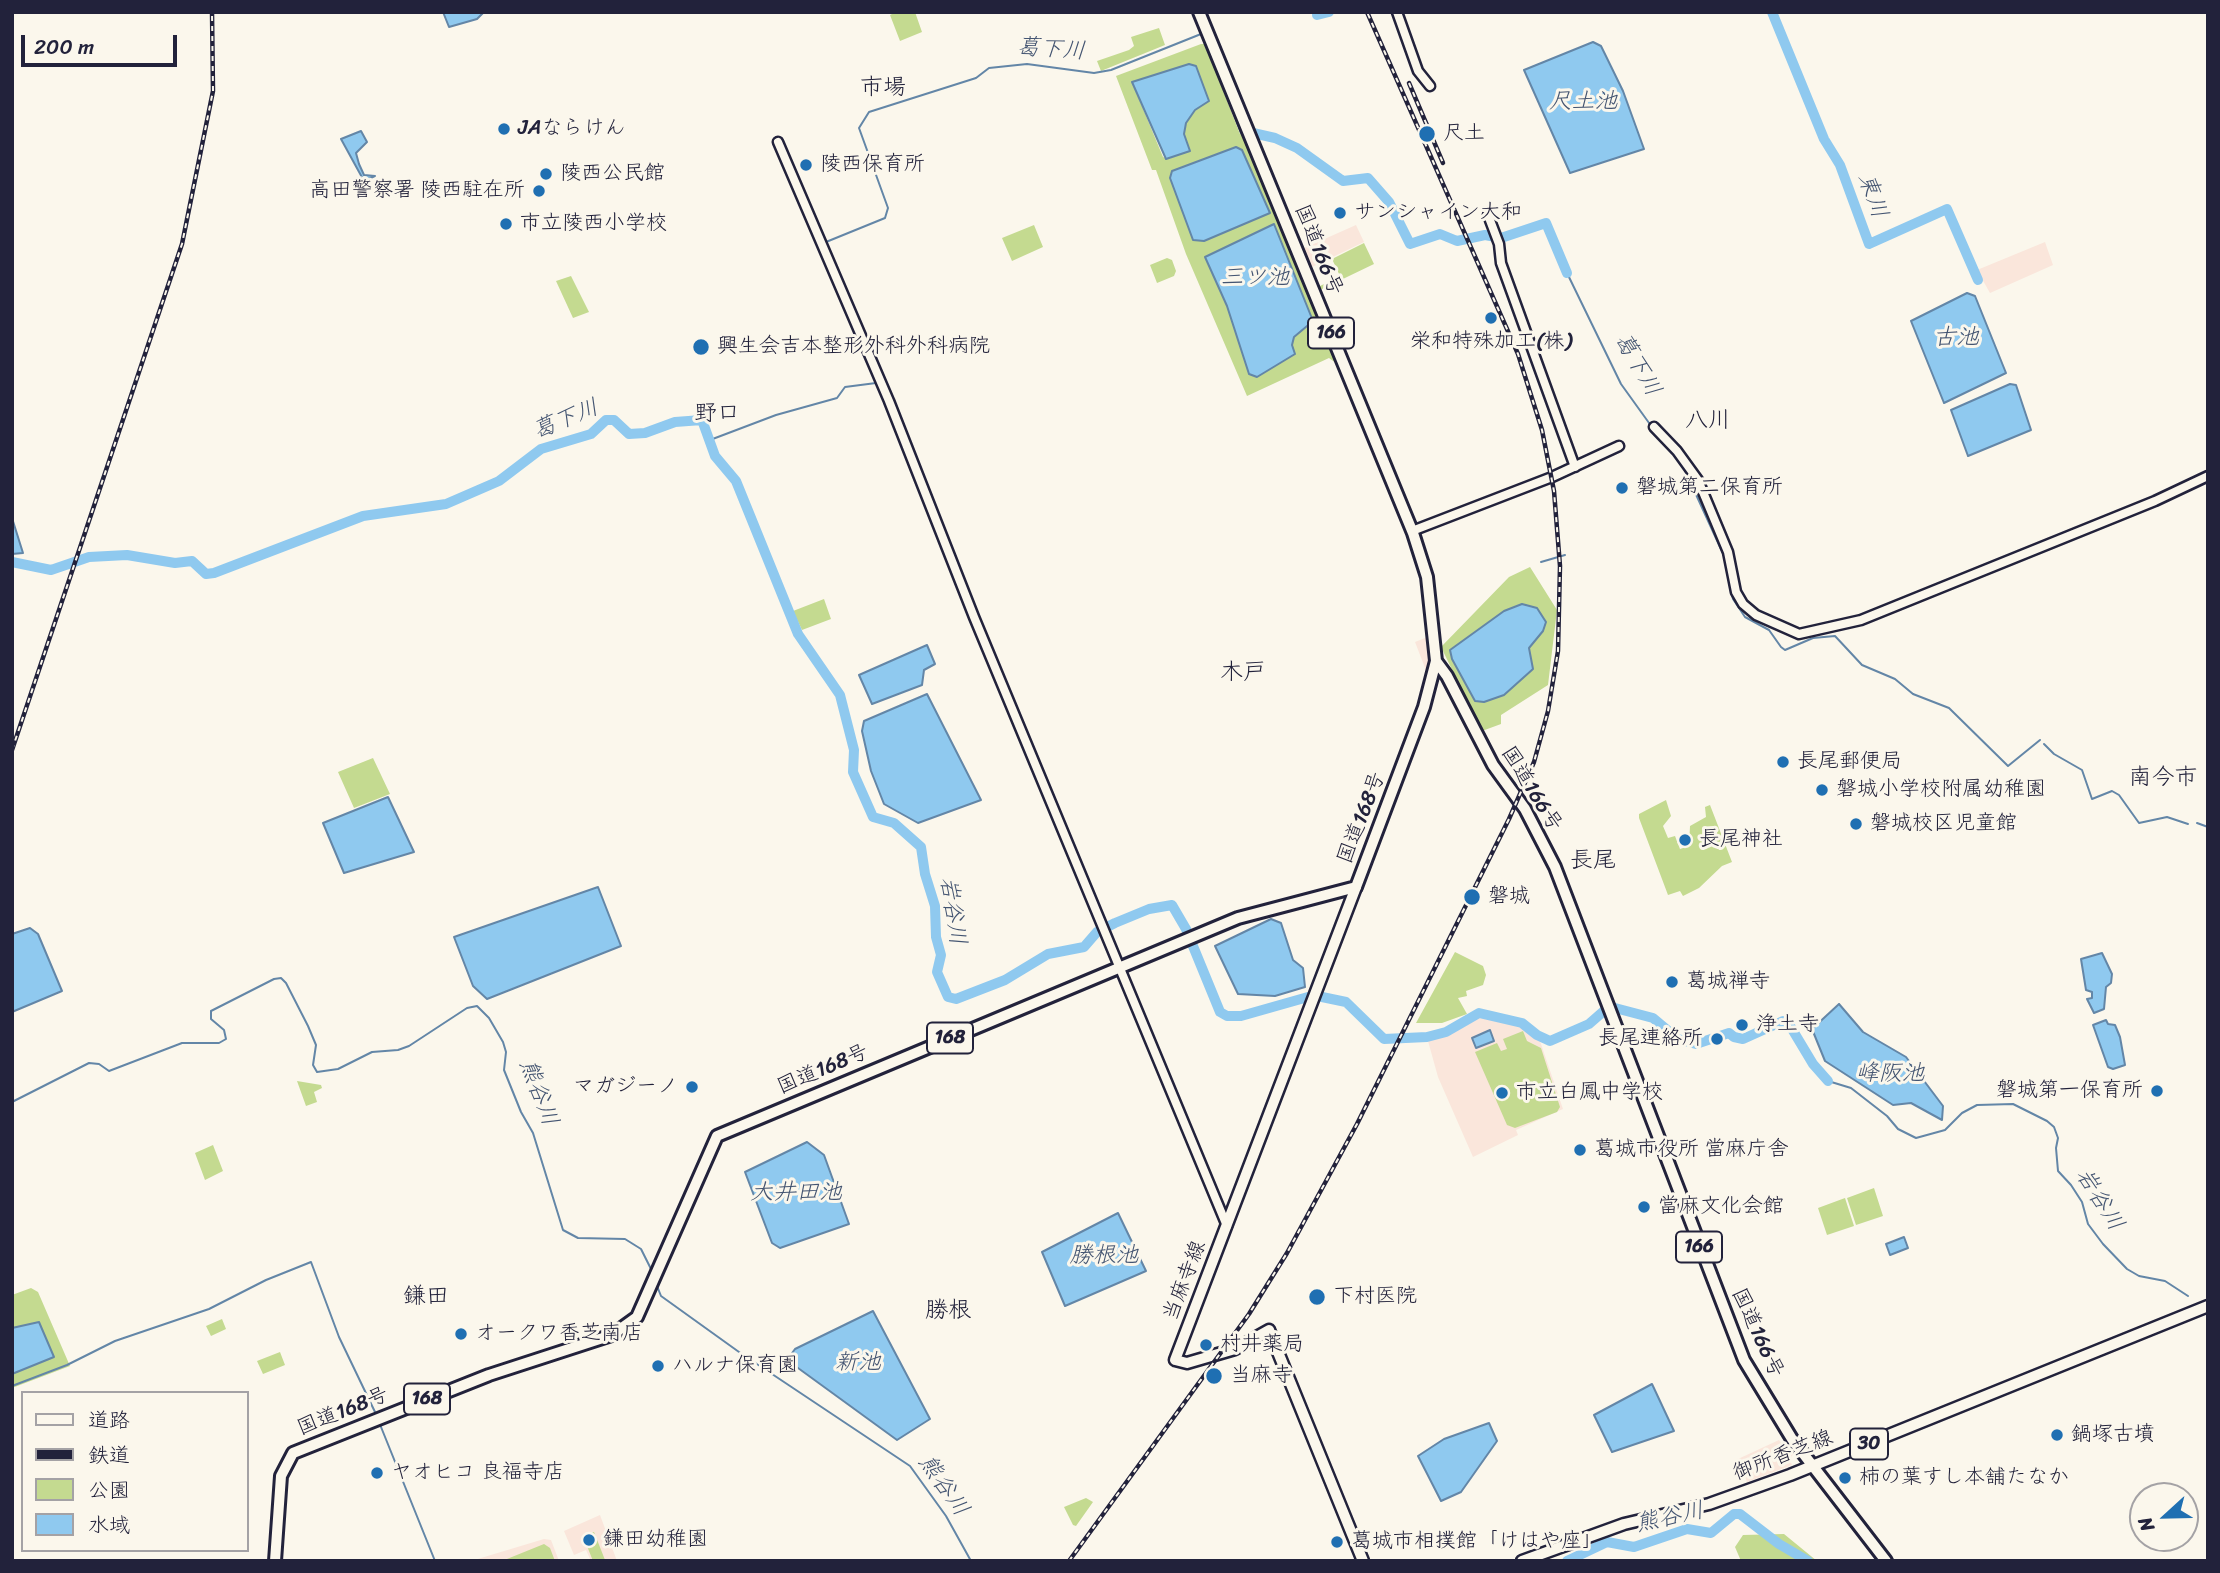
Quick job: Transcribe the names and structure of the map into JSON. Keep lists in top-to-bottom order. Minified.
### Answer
{"streets":{"highway":["国道166号","166","国道168号","168"],"main road":["当麻寺線","30","御所香芝線"]},"crossings":[["国道166号","国道168号"],["国道166号","御所香芝線"],["国道168号","当麻寺線"]],"districts":["市場","野口","八川","木戸","南今市","長尾","鎌田","勝根"],"water":["葛下川","尺土池","東川","三ツ池","古池","岩谷川","峰阪池","熊谷川","大井田池","勝根池","新池"],"places":["JAならけん","尺土","陵西保育所","陵西公民館","高田警察署 陵西駐在所","サンシャイン大和","市立陵西小学校","栄和特殊加工(株)","興生会吉本整形外科外科病院","磐城第二保育所","長尾郵便局","磐城小学校附属幼稚園","磐城校区児童館","長尾神社","磐城","葛城禅寺","浄土寺","長尾連絡所","マガジーノ","磐城第一保育所","市立白鳳中学校","葛城市役所 當麻庁舎","當麻文化会館","下村医院","オークワ香芝南店","村井薬局","ハルナ保育園","当麻寺","鍋塚古墳","ヤオヒコ 良福寺店","柿の葉すし本舗たなか","鎌田幼稚園","葛城市相撲館「けはや座」"],"legend":["道路","鉄道","公園","水域"],"scale_bar":"200 m","north":"left"}
